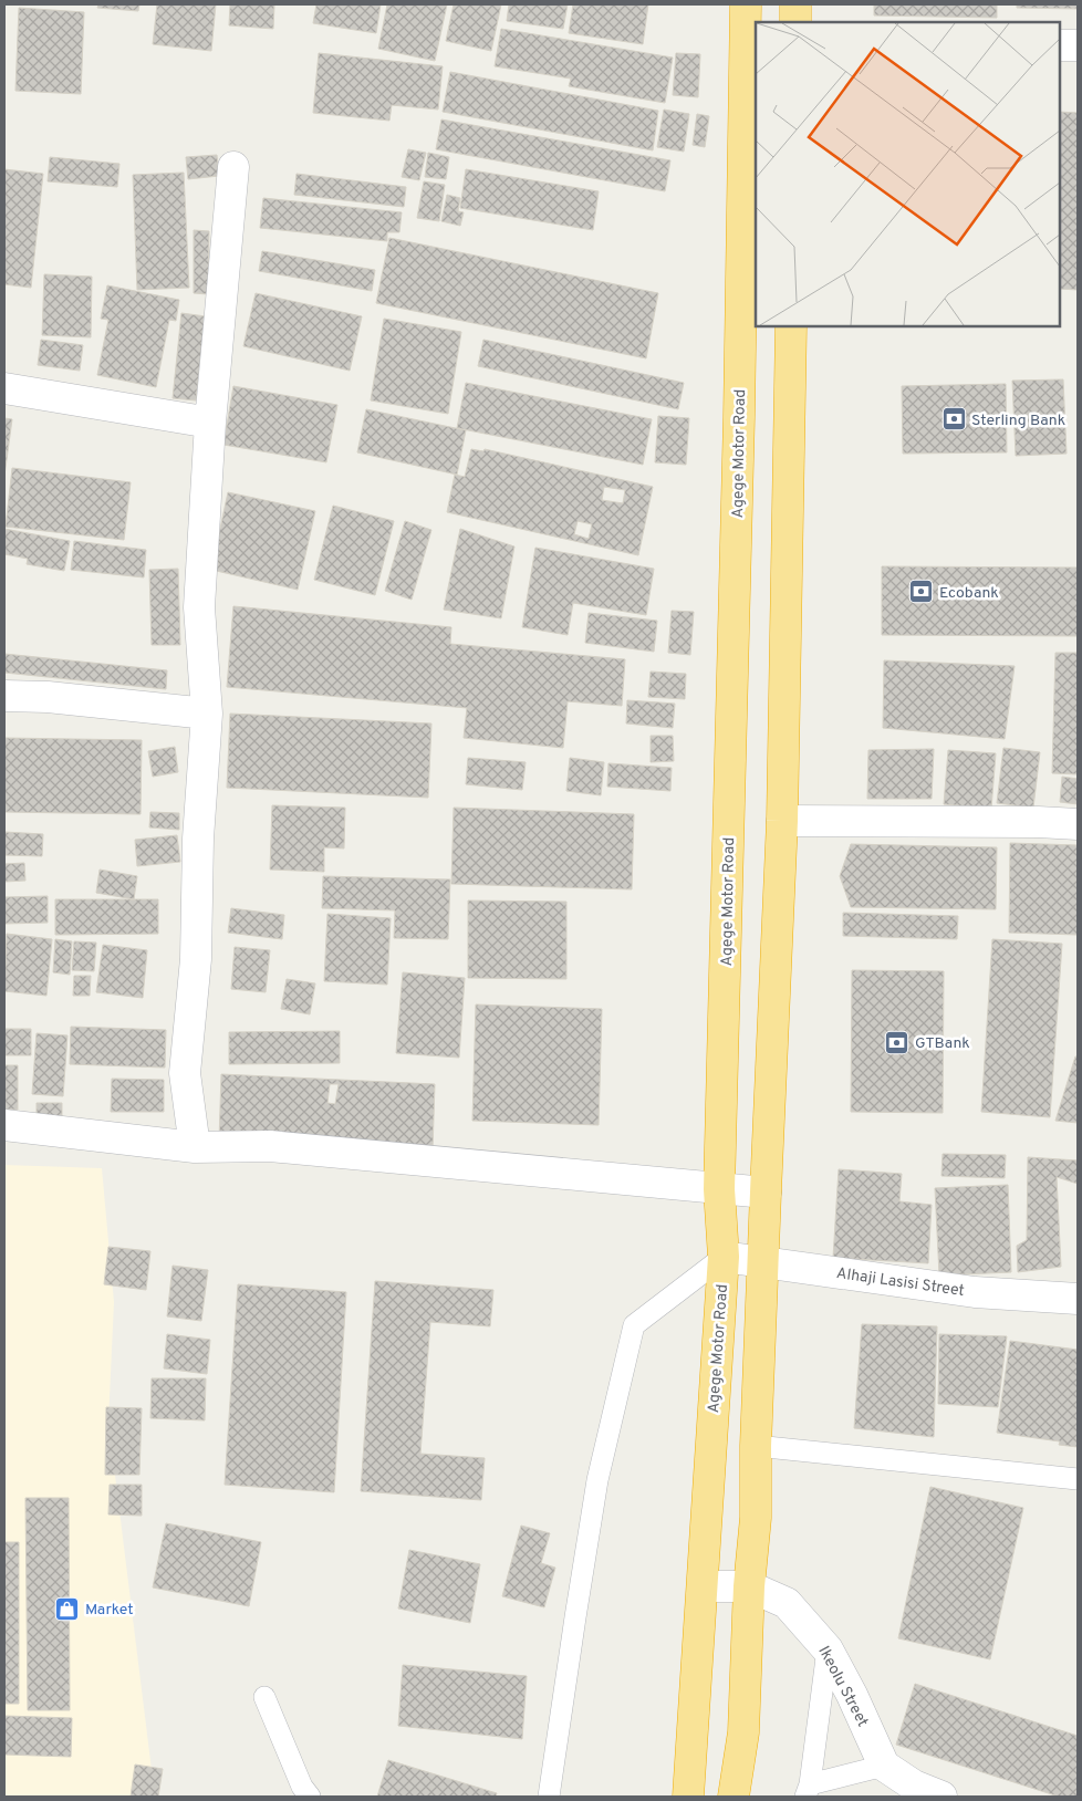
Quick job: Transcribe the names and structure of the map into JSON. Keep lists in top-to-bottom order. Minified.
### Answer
{"streets":{"highway":["Agege Motor Road"],"street":["Alhaji Lasisi Street","Ikeolu Street"]},"crossings":[["Agege Motor Road","Alhaji Lasisi Street"],["Agege Motor Road","Ikeolu Street"]],"places":{"bank":["Sterling Bank","Ecobank","GTBank"],"shop":["Market"]}}
